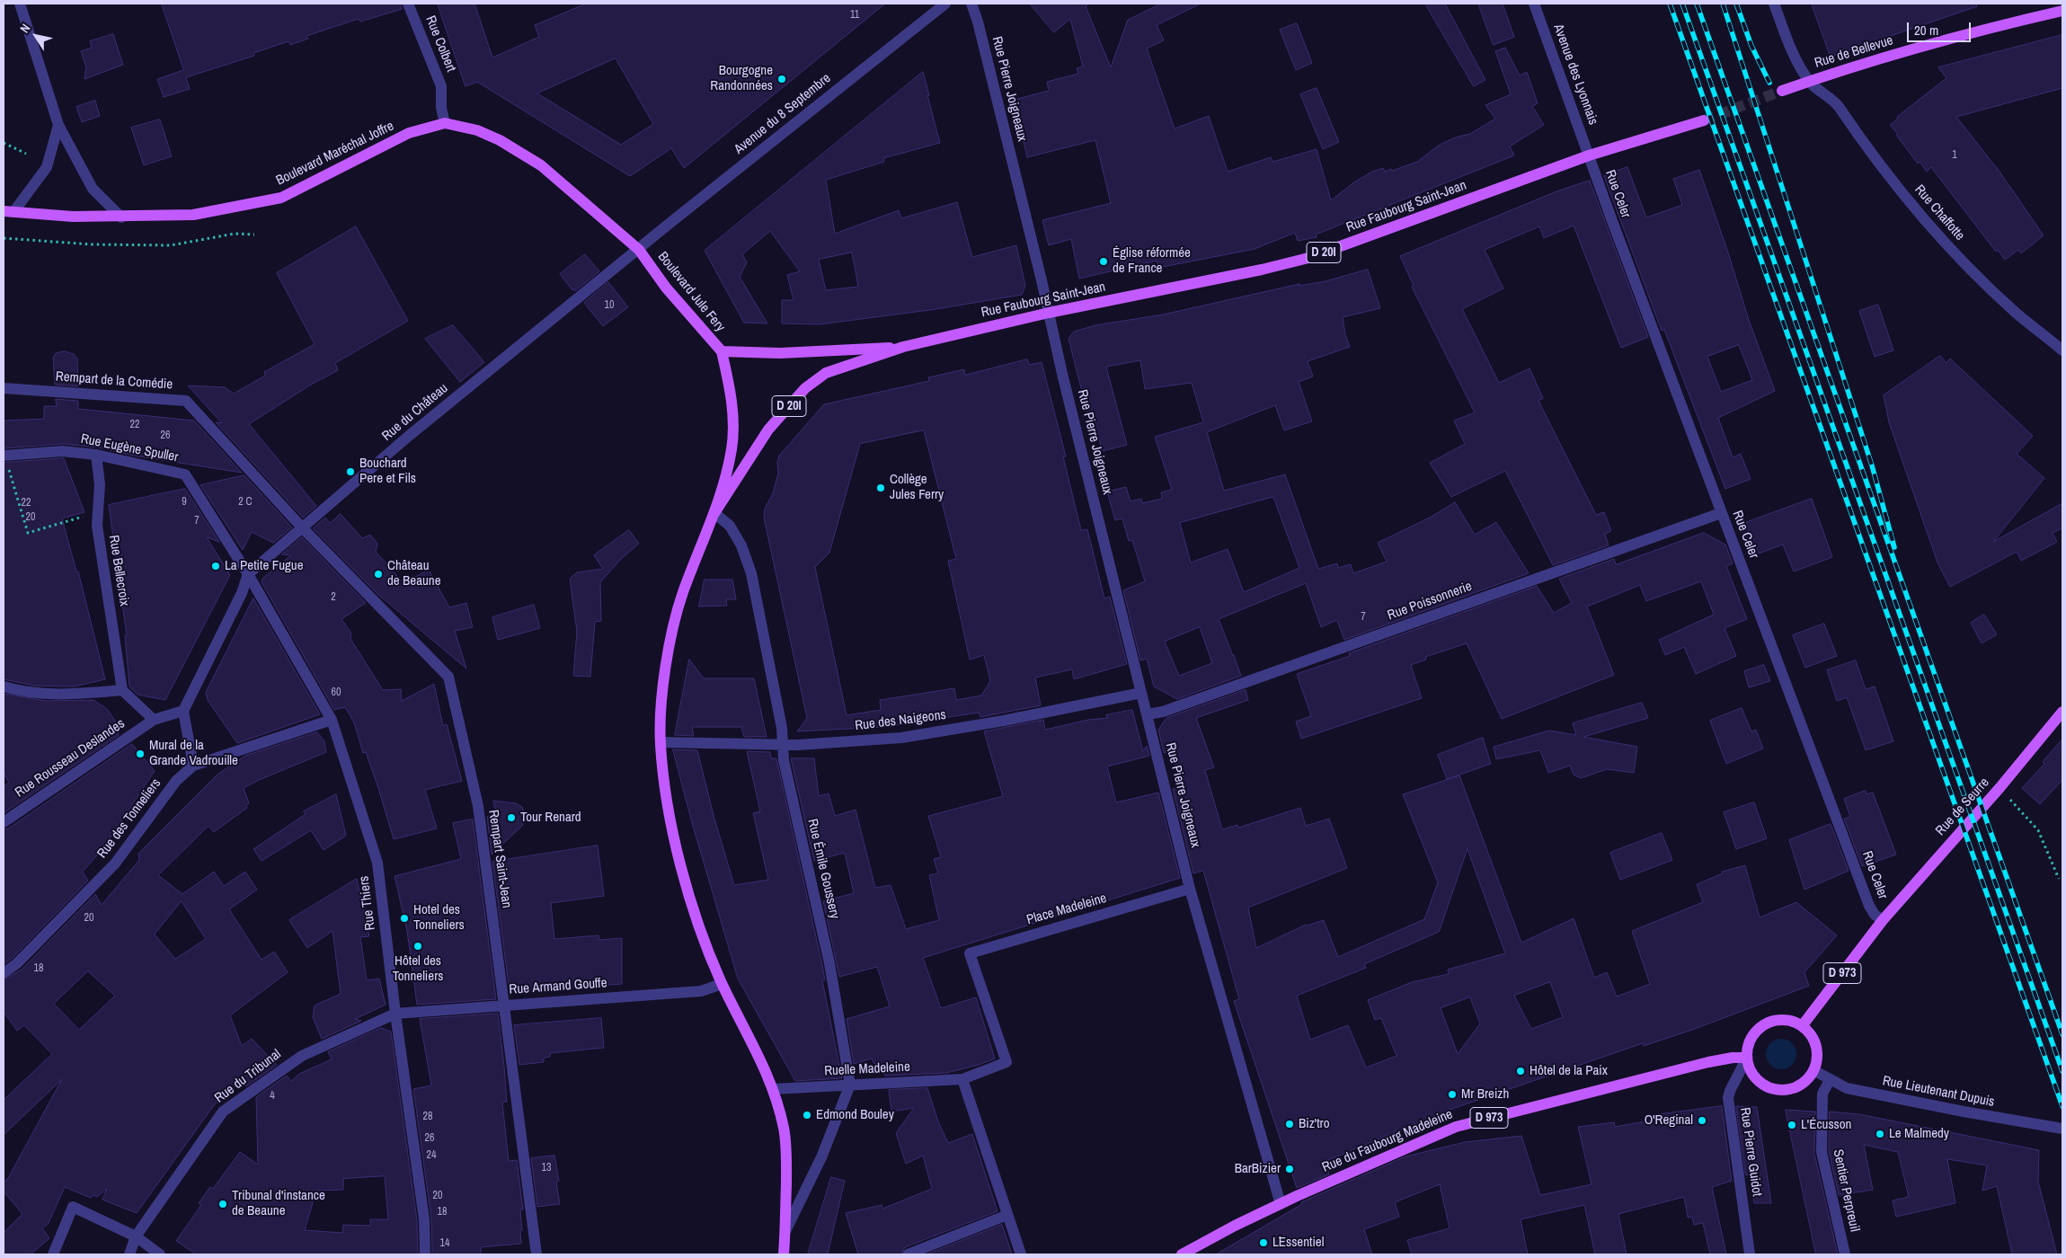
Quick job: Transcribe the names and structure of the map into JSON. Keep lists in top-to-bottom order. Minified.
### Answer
{"streets":{"main road":["Rue de Bellevue","Boulevard Maréchal Joffre","Rue Faubourg Saint-Jean","D 20I","Boulevard Jule Fery","Rue de Seurre","D 973","Rue du Faubourg Madeleine"],"street":["Rue Colbert","Avenue des Lyonnais","Rue Pierre Joigneaux","Avenue du 8 Septembre","Rue Celer","Rue Chaffotte","Rempart de la Comédie","Rue du Château","Rue Eugène Spuller","Rue Bellecroix","Rue Poissonnerie","Rue des Naigeons","Rue Rousseau Deslandes","Rue des Tonneliers","Rempart Saint-Jean","Rue Émile Goussery","Rue Thiers","Place Madeleine","Rue Armand Gouffe","Ruelle Madeleine","Rue du Tribunal","Rue Lieutenant Dupuis","Rue Pierre Guidot","Sentier Perpreuil"]},"crossings":[["Rue Colbert","Boulevard Maréchal Joffre"],["Rue de Bellevue","Rue Chaffotte"],["Avenue des Lyonnais","Rue Celer"],["Avenue des Lyonnais","Rue Faubourg Saint-Jean"],["Rue Pierre Joigneaux","Rue Faubourg Saint-Jean"],["Rue Pierre Joigneaux","Rue Poissonnerie"],["Rue Pierre Joigneaux","Rue des Naigeons"],["Rue Pierre Joigneaux","Place Madeleine"],["Avenue du 8 Septembre","Boulevard Maréchal Joffre"],["Avenue du 8 Septembre","Boulevard Jule Fery"],["Avenue du 8 Septembre","Rue du Château"],["Boulevard Maréchal Joffre","Boulevard Jule Fery"],["Boulevard Maréchal Joffre","Rue du Château"],["Rue Celer","Rue Faubourg Saint-Jean"],["Rue Celer","Rue Poissonnerie"],["Rue Celer","Rue de Seurre"],["Rue Celer","D 973"],["Rue Faubourg Saint-Jean","D 20I"],["D 20I","Boulevard Jule Fery"],["D 20I","Rue Émile Goussery"],["Boulevard Jule Fery","Rue du Château"],["Rempart de la Comédie","Rue du Château"],["Rempart de la Comédie","Rempart Saint-Jean"],["Rue du Château","Rue Eugène Spuller"],["Rue du Château","Rue Rousseau Deslandes"],["Rue du Château","Rempart Saint-Jean"],["Rue du Château","Rue Thiers"],["Rue Eugène Spuller","Rue Bellecroix"],["Rue Eugène Spuller","Rue Thiers"],["Rue des Naigeons","Rue Émile Goussery"],["Rue de Seurre","D 973"],["Rue des Tonneliers","Rue Thiers"],["Rempart Saint-Jean","Rue Armand Gouffe"],["Rue Émile Goussery","Ruelle Madeleine"],["Rue Thiers","Rue Armand Gouffe"],["Rue Thiers","Rue du Tribunal"],["Place Madeleine","Ruelle Madeleine"],["D 973","Rue Lieutenant Dupuis"],["D 973","Rue du Faubourg Madeleine"],["D 973","Rue Pierre Guidot"],["Rue Armand Gouffe","Rue du Tribunal"],["Rue Lieutenant Dupuis","Rue du Faubourg Madeleine"],["Rue Lieutenant Dupuis","Rue Pierre Guidot"],["Rue Lieutenant Dupuis","Sentier Perpreuil"],["Rue du Faubourg Madeleine","Rue Pierre Guidot"]],"places":["Bourgogne Randonnées","Église réformée de France","Bouchard Pere et Fils","Collège Jules Ferry","La Petite Fugue","Château de Beaune","Mural de la Grande Vadrouille","Tour Renard","Hotel des Tonneliers","Hôtel des Tonneliers","Hôtel de la Paix","Mr Breizh","Edmond Bouley","O'Reginal","Biz'tro","L'Écusson","Le Malmedy","BarBizier","Tribunal d'instance de Beaune","L´Essentiel"],"house_numbers":["11","1","10","22","26","9","2 C","22","20","7","2","7","60","20","18","4","28","26","24","13","20","18","14"],"scale_bar":"20 m","north":"top left"}
